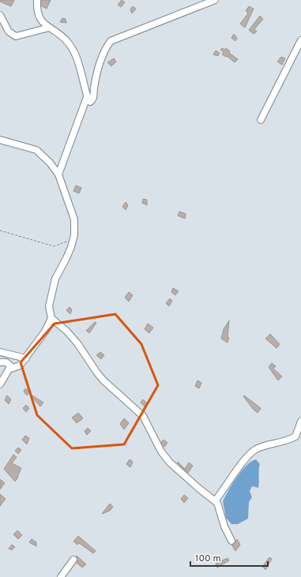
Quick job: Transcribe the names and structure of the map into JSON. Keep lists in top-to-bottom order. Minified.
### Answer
{"scale_bar":"100 m"}
